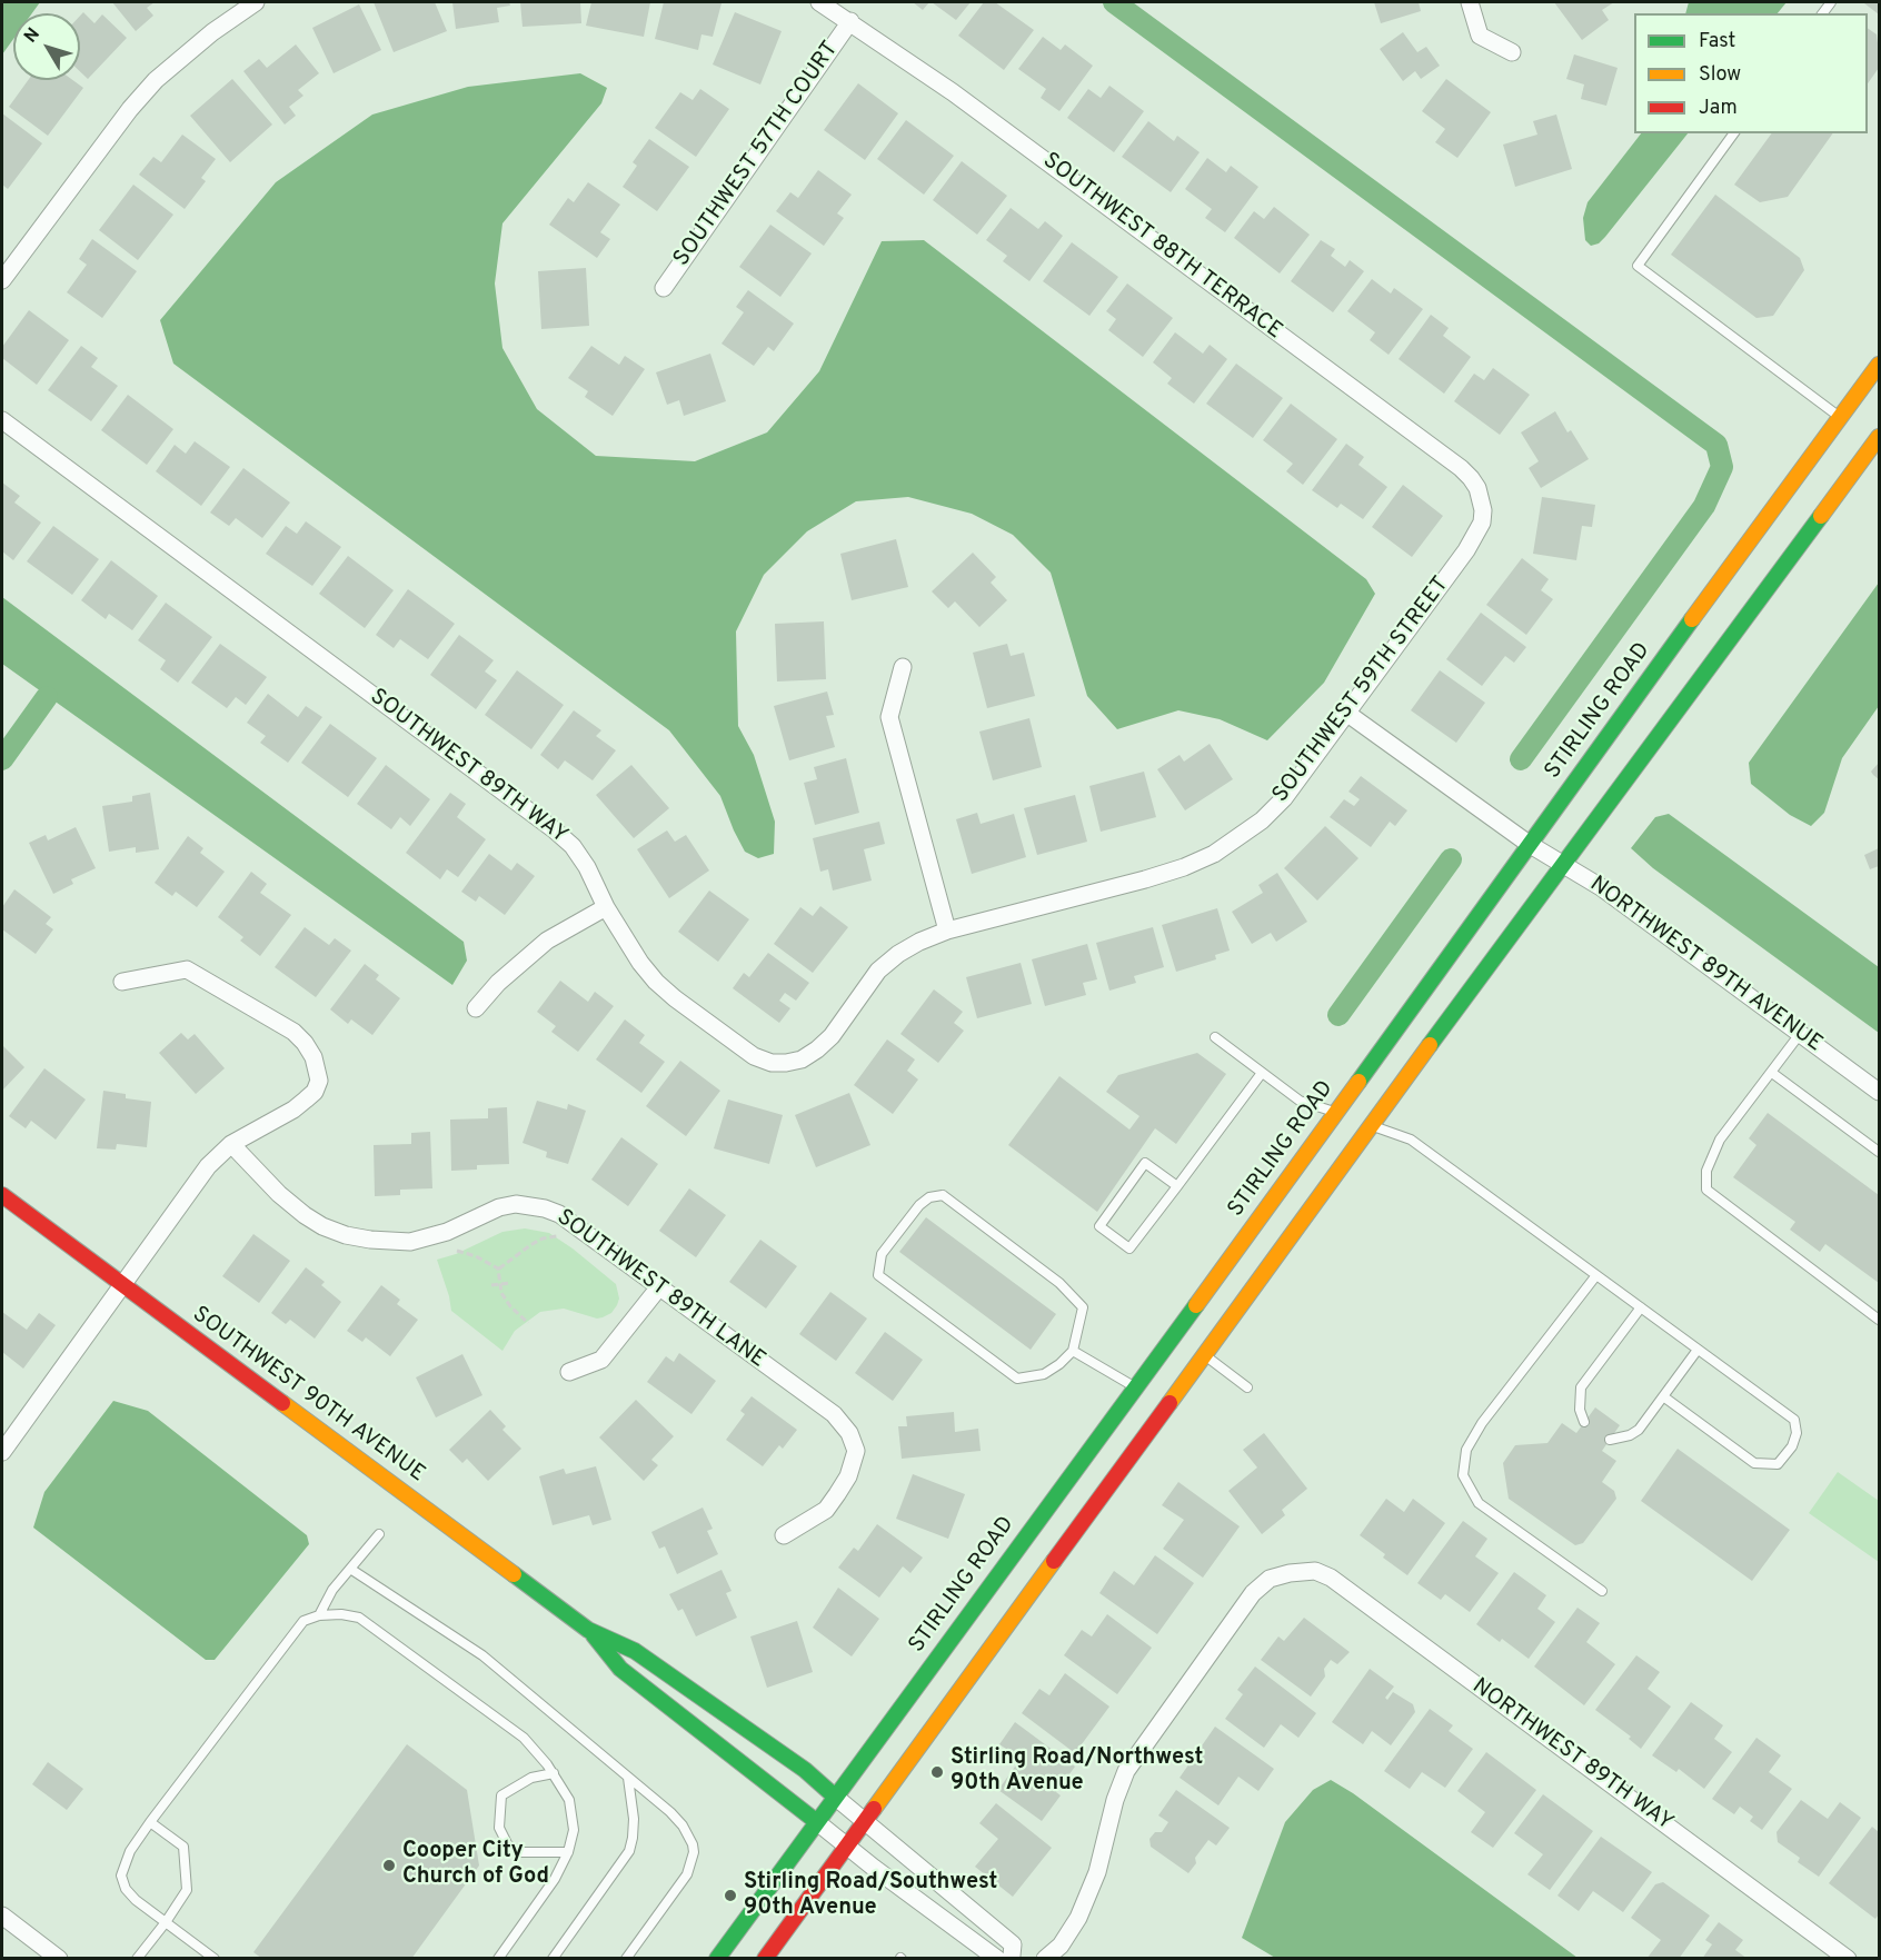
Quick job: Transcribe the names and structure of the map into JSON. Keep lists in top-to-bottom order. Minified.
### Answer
{"streets":{"main road":["STIRLING ROAD","SOUTHWEST 90TH AVENUE"],"street":["SOUTHWEST 57TH COURT","SOUTHWEST 88TH TERRACE","SOUTHWEST 59TH STREET","SOUTHWEST 89TH WAY","NORTHWEST 89TH AVENUE","SOUTHWEST 89TH LANE","NORTHWEST 89TH WAY"]},"crossings":[["SOUTHWEST 57TH COURT","SOUTHWEST 88TH TERRACE"],["SOUTHWEST 88TH TERRACE","SOUTHWEST 59TH STREET"],["SOUTHWEST 59TH STREET","SOUTHWEST 89TH WAY"],["SOUTHWEST 59TH STREET","NORTHWEST 89TH AVENUE"],["STIRLING ROAD","NORTHWEST 89TH AVENUE"],["STIRLING ROAD","SOUTHWEST 90TH AVENUE"]],"places":["Stirling Road/Northwest 90th Avenue","Cooper City Church of God","Stirling Road/Southwest 90th Avenue"],"legend":["Fast","Slow","Jam"],"north":"top left"}
